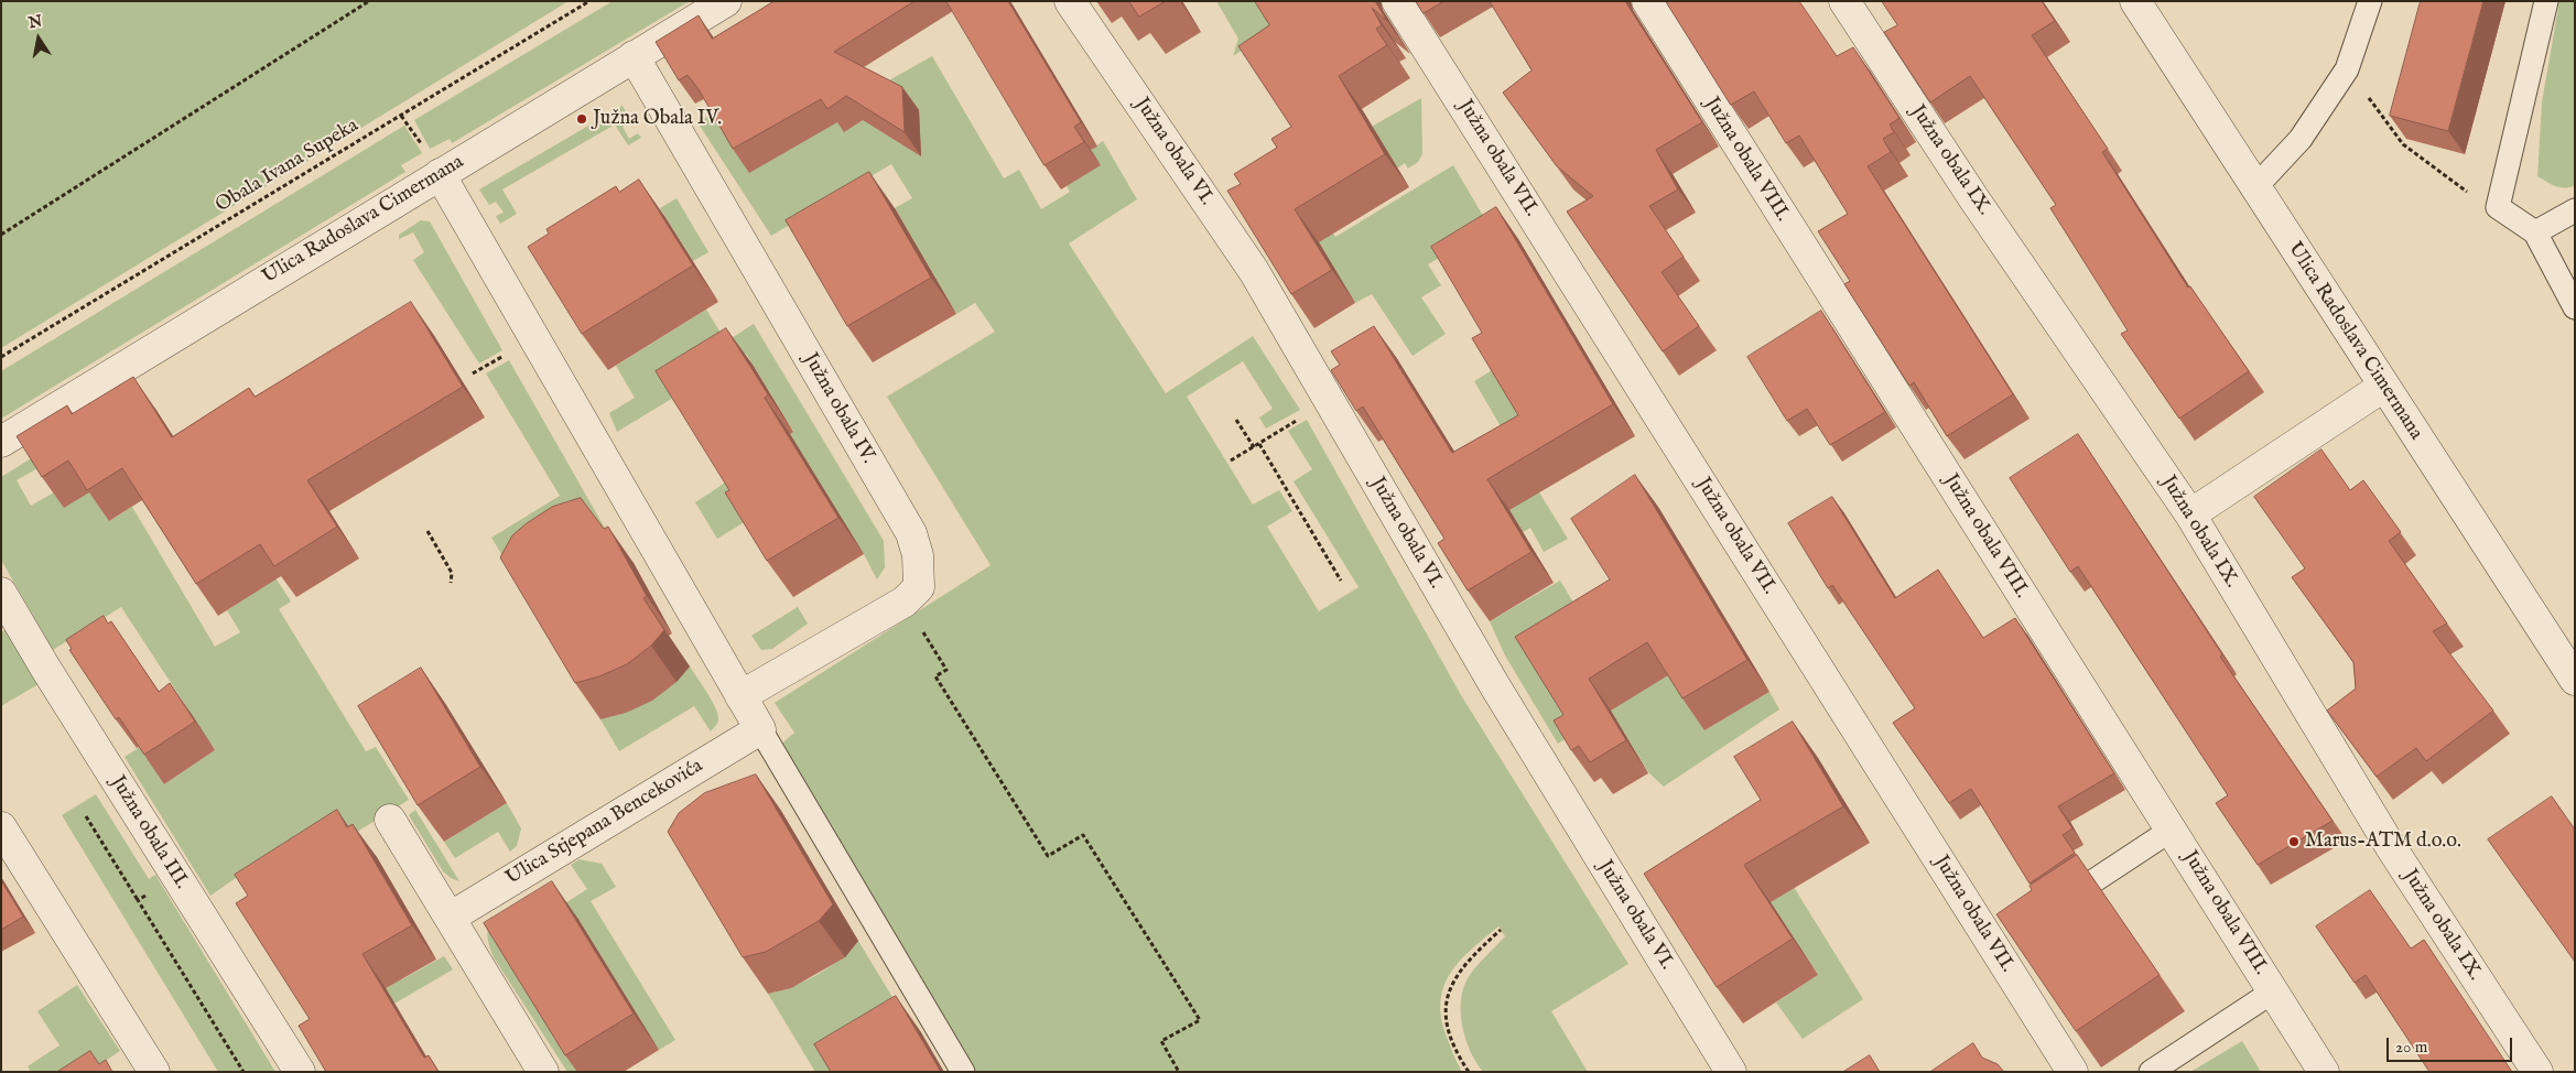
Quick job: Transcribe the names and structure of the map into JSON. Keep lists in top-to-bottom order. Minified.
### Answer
{"streets":{"street":["Južna obala VI.","Južna obala VII.","Južna obala VIII.","Južna obala IX.","Ulica Radoslava Cimermana","Južna obala IV.","Ulica Stjepana Bencekovića","Južna obala III."],"path":["Obala Ivana Supeka"]},"crossings":[["Ulica Radoslava Cimermana","Južna obala IV."]],"places":["Južna Obala IV.","Marus-ATM d.o.o."],"scale_bar":"20 m","north":"top"}
